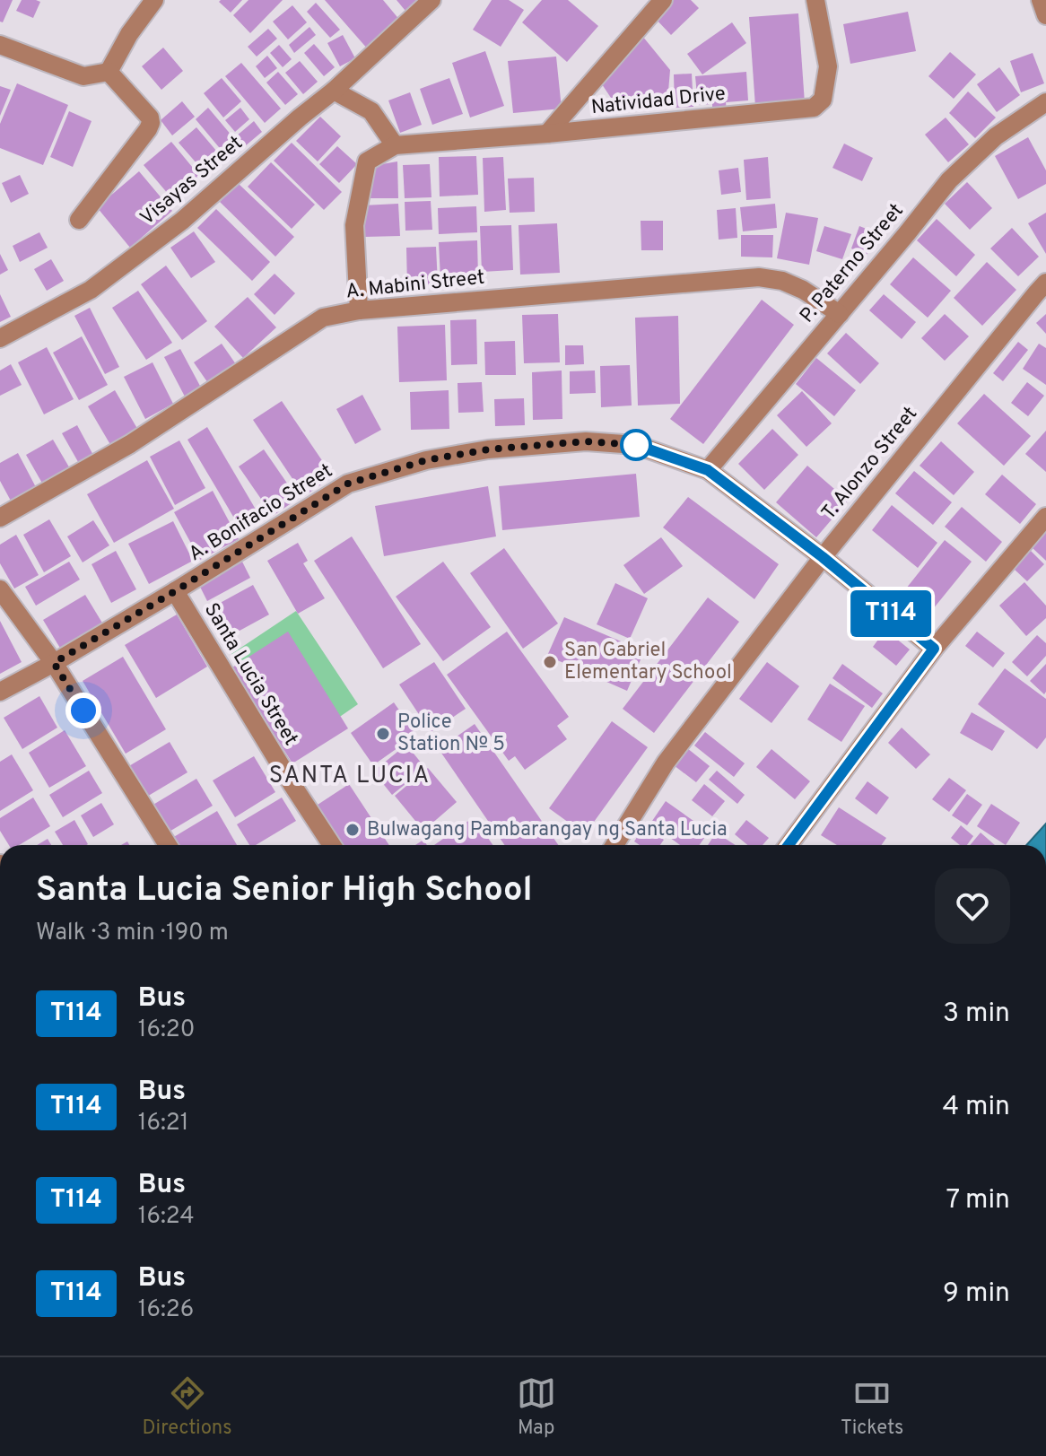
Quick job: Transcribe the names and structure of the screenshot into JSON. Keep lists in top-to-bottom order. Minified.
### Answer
{"streets":{"street":["Natividad Drive","Visayas Street","P. Paterno Street","A. Mabini Street","T. Alonzo Street","A. Bonifacio Street","Santa Lucia Street"]},"crossings":[["P. Paterno Street","A. Mabini Street"],["P. Paterno Street","A. Bonifacio Street"],["T. Alonzo Street","A. Bonifacio Street"],["A. Bonifacio Street","Santa Lucia Street"]],"districts":["SANTA LUCIA"],"places":["San Gabriel Elementary School","Police Station № 5","Bulwagang Pambarangay ng Santa Lucia"],"lines":["bus line T114"],"page":{"on_map":"T114","heading":["Santa Lucia Senior High School","Walk · 3 min · 190 m"],"list":[{"mark":"T114","name":"Bus","note":"16:20","value":"3 min"},{"mark":"T114","name":"Bus","note":"16:21","value":"4 min"},{"mark":"T114","name":"Bus","note":"16:24","value":"7 min"},{"mark":"T114","name":"Bus","note":"16:26","value":"9 min"}],"tabs":["Directions","Map","Tickets"]}}
